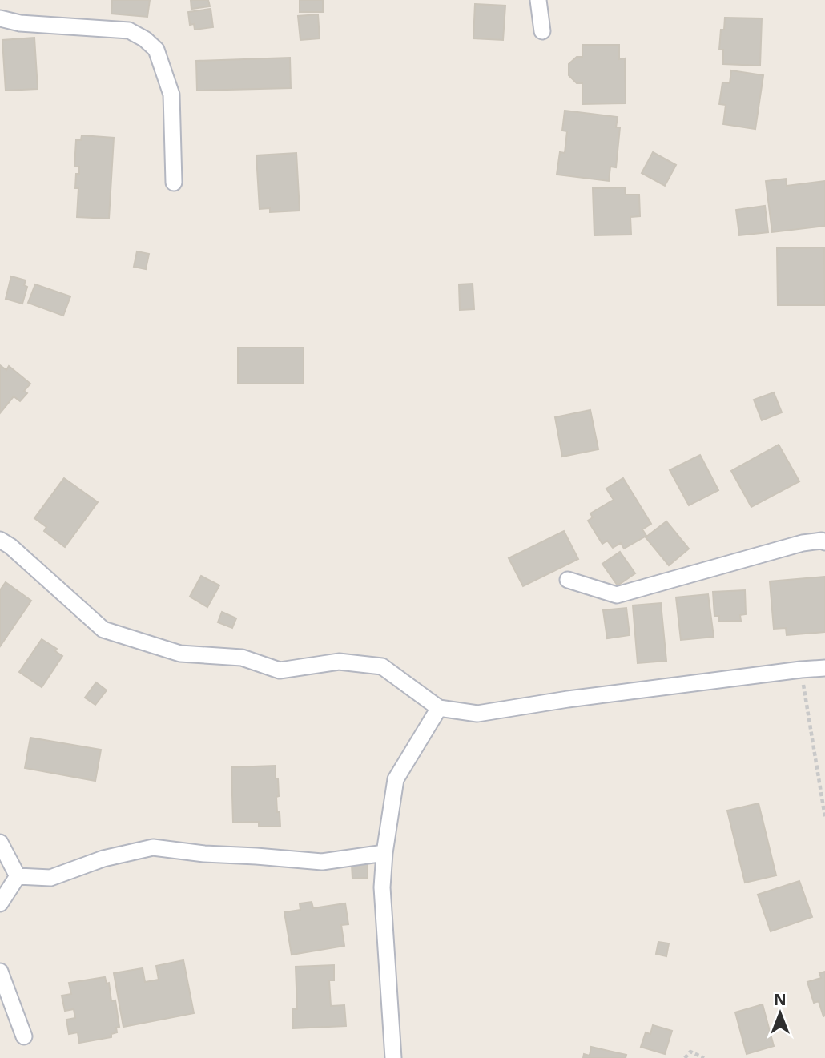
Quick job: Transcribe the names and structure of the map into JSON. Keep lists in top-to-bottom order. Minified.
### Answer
{"north":"top"}
